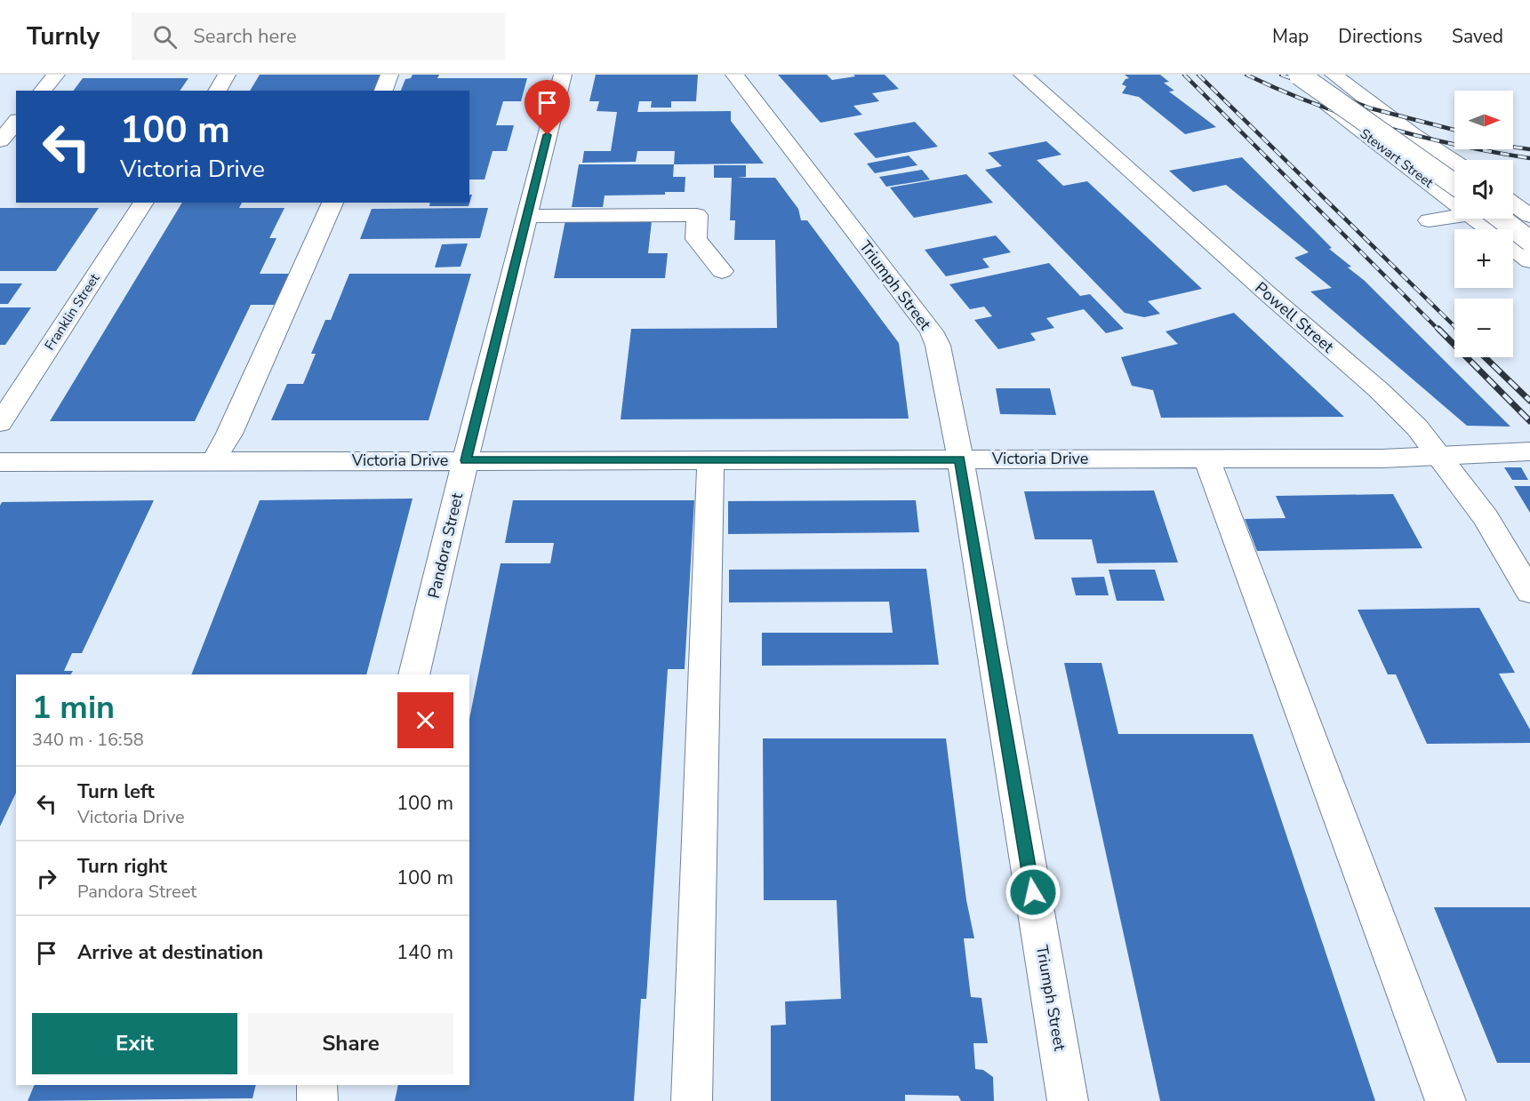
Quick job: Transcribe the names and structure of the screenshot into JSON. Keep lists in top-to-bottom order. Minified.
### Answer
{"streets":{"street":["Stewart Street","Triumph Street","Franklin Street","Powell Street","Victoria Drive","Pandora Street"]},"crossings":[["Triumph Street","Victoria Drive"],["Powell Street","Victoria Drive"],["Victoria Drive","Pandora Street"]],"north":"right","page":{"header":"Turnly","search":"Search here","nav":["Map","Directions","Saved"],"map_buttons":["+","−"],"turn":["100 m","Victoria Drive"],"heading":["1 min","340 m · 16:58"],"list":[{"name":"Turn left","note":"Victoria Drive","value":"100 m"},{"name":"Turn right","note":"Pandora Street","value":"100 m"},{"name":"Arrive at destination","value":"140 m"}],"buttons":["Exit","Share"]}}
